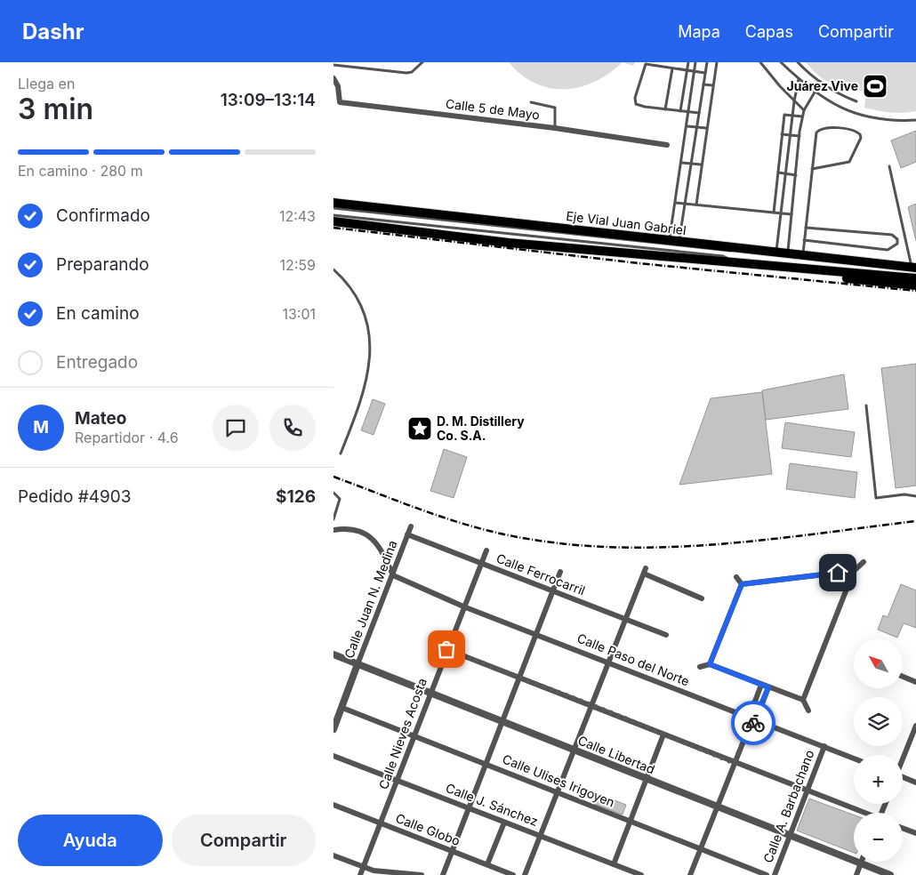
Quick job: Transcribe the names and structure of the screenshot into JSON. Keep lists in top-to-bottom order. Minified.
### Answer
{"streets":{"main road":["Eje Vial Juan Gabriel"],"street":["Calle 5 de Mayo","Calle Ferrocarril","Calle Juan N. Medina","Calle Paso del Norte","Calle Nieves Acosta","Calle Libertad","Calle Ulises Irigoyen","Calle J. Sánchez","Calle A. Barbachano","Calle Globo"]},"crossings":[["Calle Ferrocarril","Calle Juan N. Medina"],["Calle Ferrocarril","Calle Nieves Acosta"],["Calle Juan N. Medina","Calle Paso del Norte"],["Calle Juan N. Medina","Calle Libertad"],["Calle Juan N. Medina","Calle Ulises Irigoyen"],["Calle Paso del Norte","Calle Nieves Acosta"],["Calle Paso del Norte","Calle A. Barbachano"],["Calle Nieves Acosta","Calle Libertad"],["Calle Nieves Acosta","Calle Ulises Irigoyen"],["Calle Nieves Acosta","Calle J. Sánchez"],["Calle Nieves Acosta","Calle Globo"],["Calle Libertad","Calle A. Barbachano"]],"places":{"sports":["Juárez Vive"],"place":["D. M. Distillery Co. S.A."]},"north":"top left","page":{"header":"Dashr","nav":["Mapa","Capas","Compartir"],"heading":["3 min","Llega en","13:09–13:14"],"panel":["Mateo","Repartidor · 4.6","Pedido #4903","$126"],"bar":"En camino · 280 m","list":[["Confirmado","12:43"],["Preparando","12:59"],["En camino","13:01"],"Entregado"],"round":"M","map_buttons":["+","−"],"buttons":["Ayuda","Compartir"]}}
